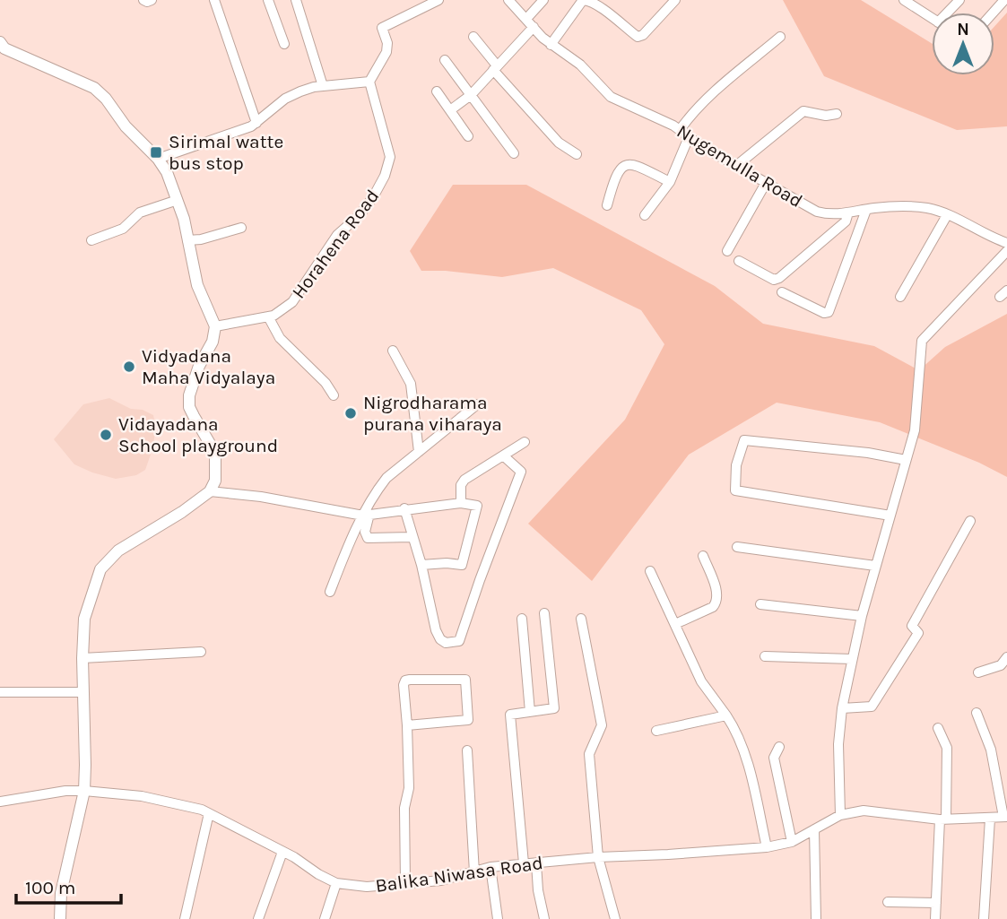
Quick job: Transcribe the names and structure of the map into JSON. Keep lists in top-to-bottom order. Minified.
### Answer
{"streets":{"street":["Nugemulla Road","Horahena Road","Balika Niwasa Road"]},"places":{"transit":["Sirimal watte bus stop"],"other":["Vidyadana Maha Vidyalaya","Nigrodharama purana viharaya","Vidayadana School playground"]},"scale_bar":"100 m","north":"top"}
